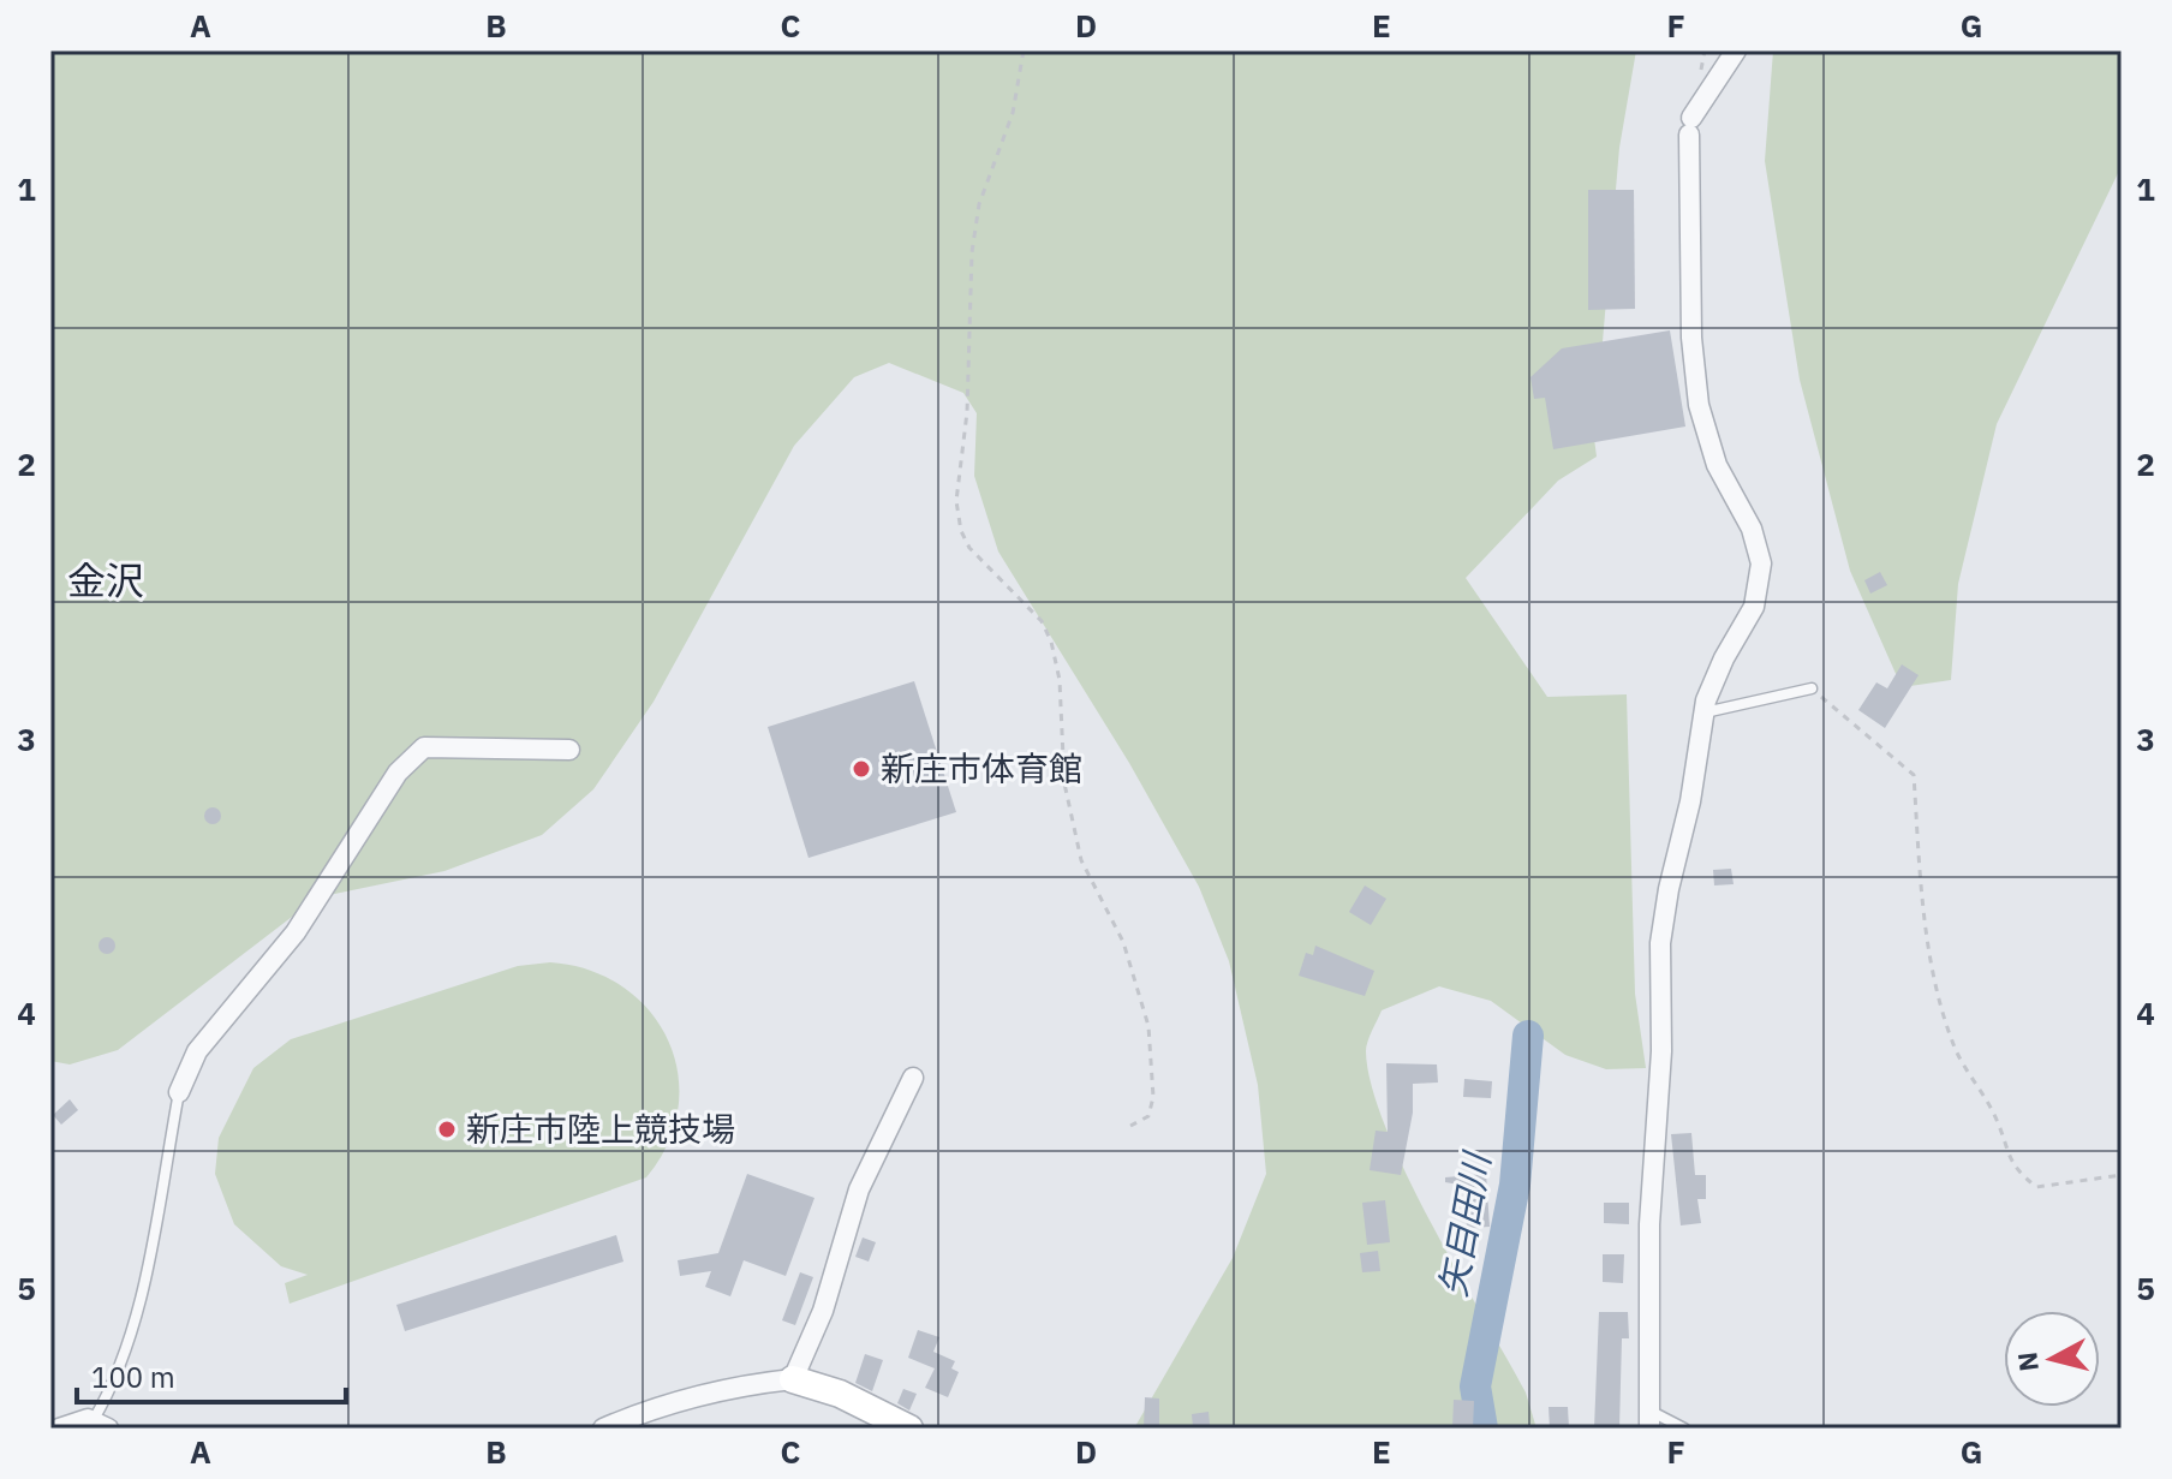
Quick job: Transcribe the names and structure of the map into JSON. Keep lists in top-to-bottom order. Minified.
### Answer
{"districts":["金沢"],"water":["矢目田川"],"places":["新庄市体育館","新庄市陸上競技場"],"scale_bar":"100 m","north":"left","grid":{"columns":["A","B","C","D","E","F","G"],"rows":["1","2","3","4","5"]}}
